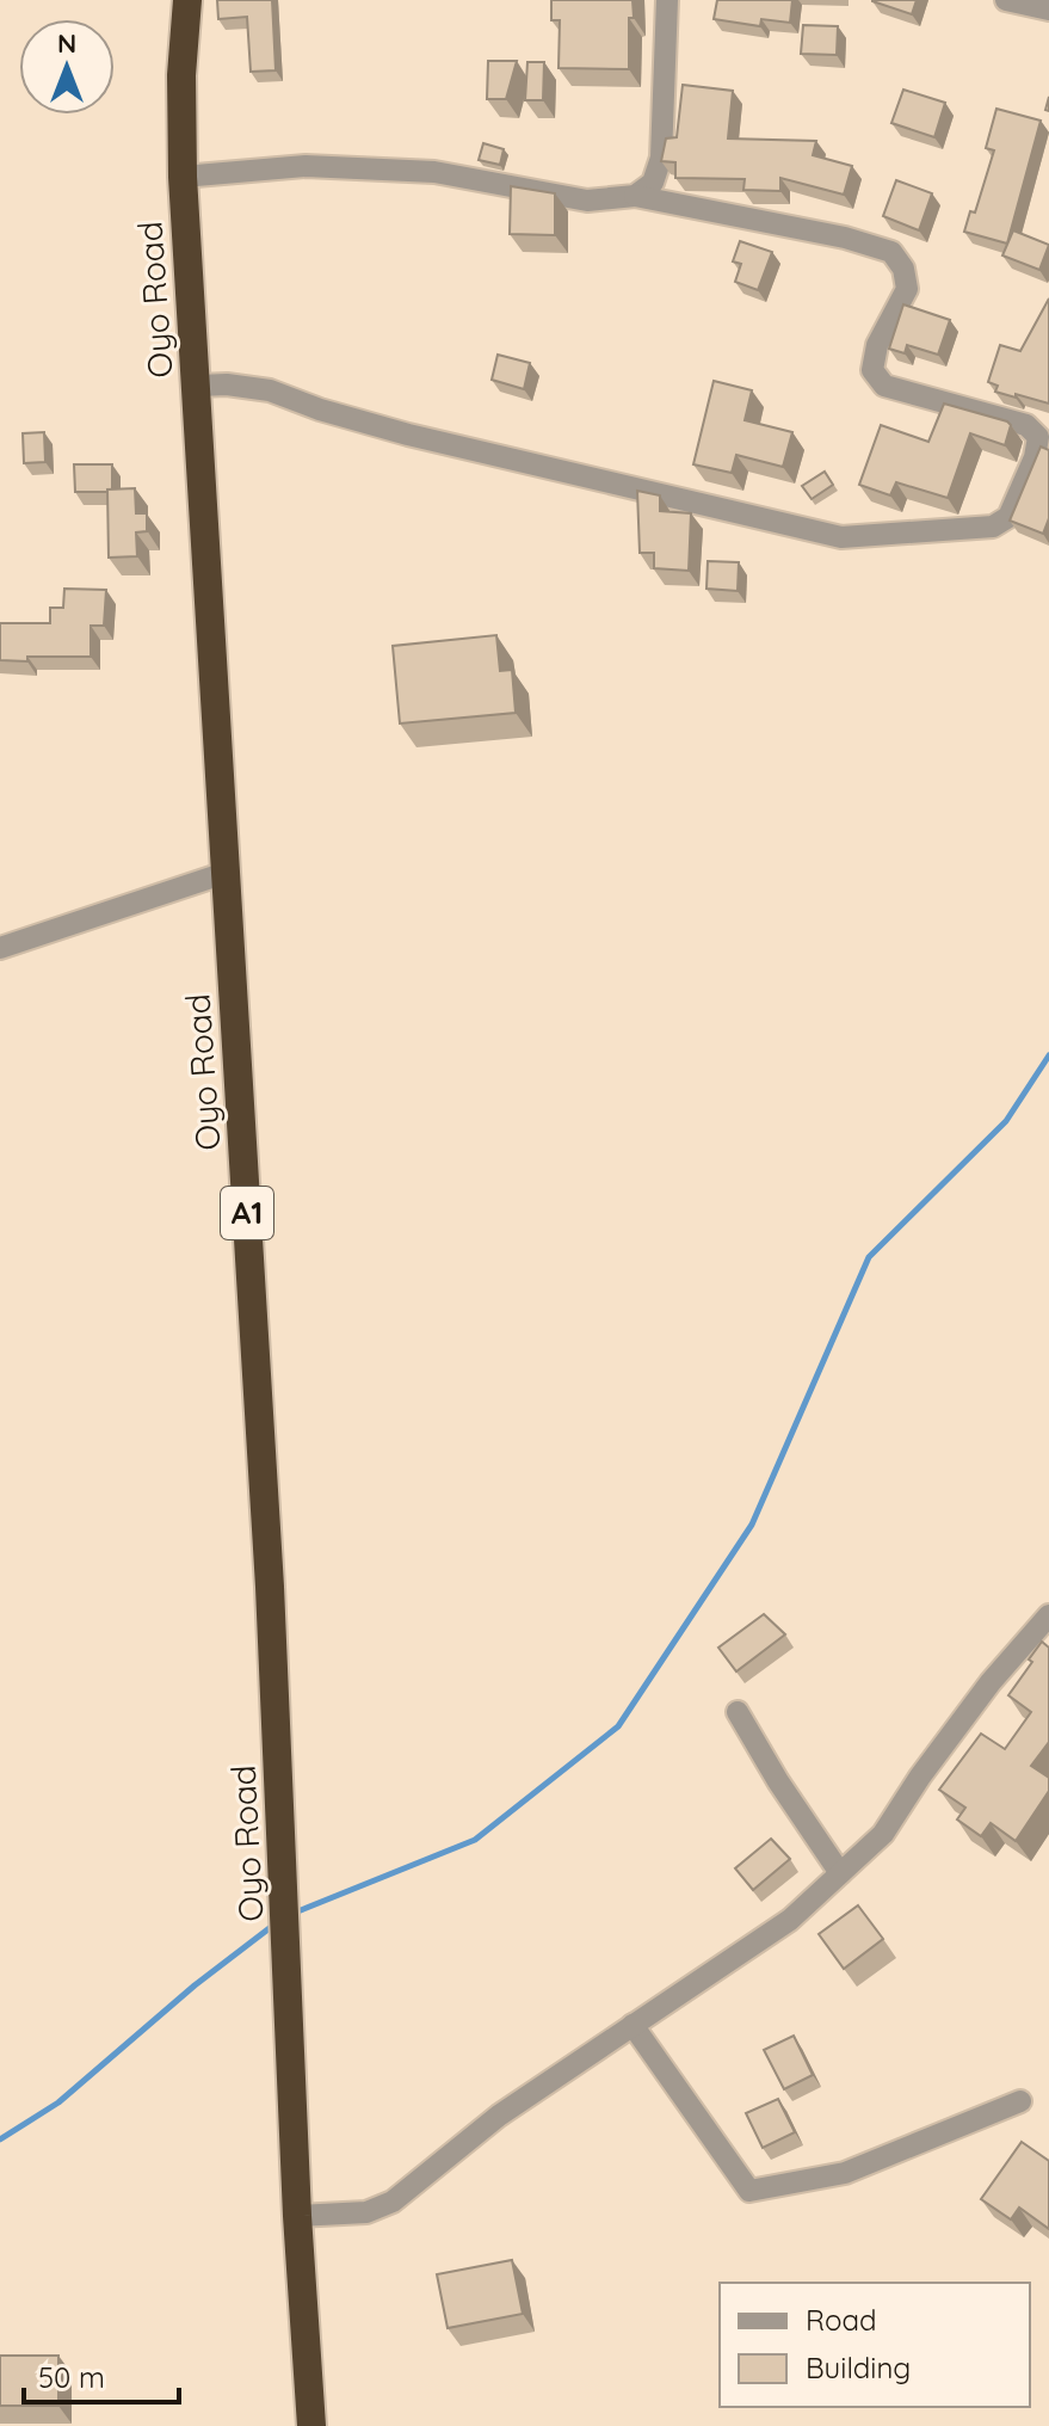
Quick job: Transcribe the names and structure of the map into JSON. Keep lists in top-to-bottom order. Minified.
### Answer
{"streets":{"highway":["Oyo Road","A1"]},"legend":["Road","Building"],"scale_bar":"50 m","north":"top"}
